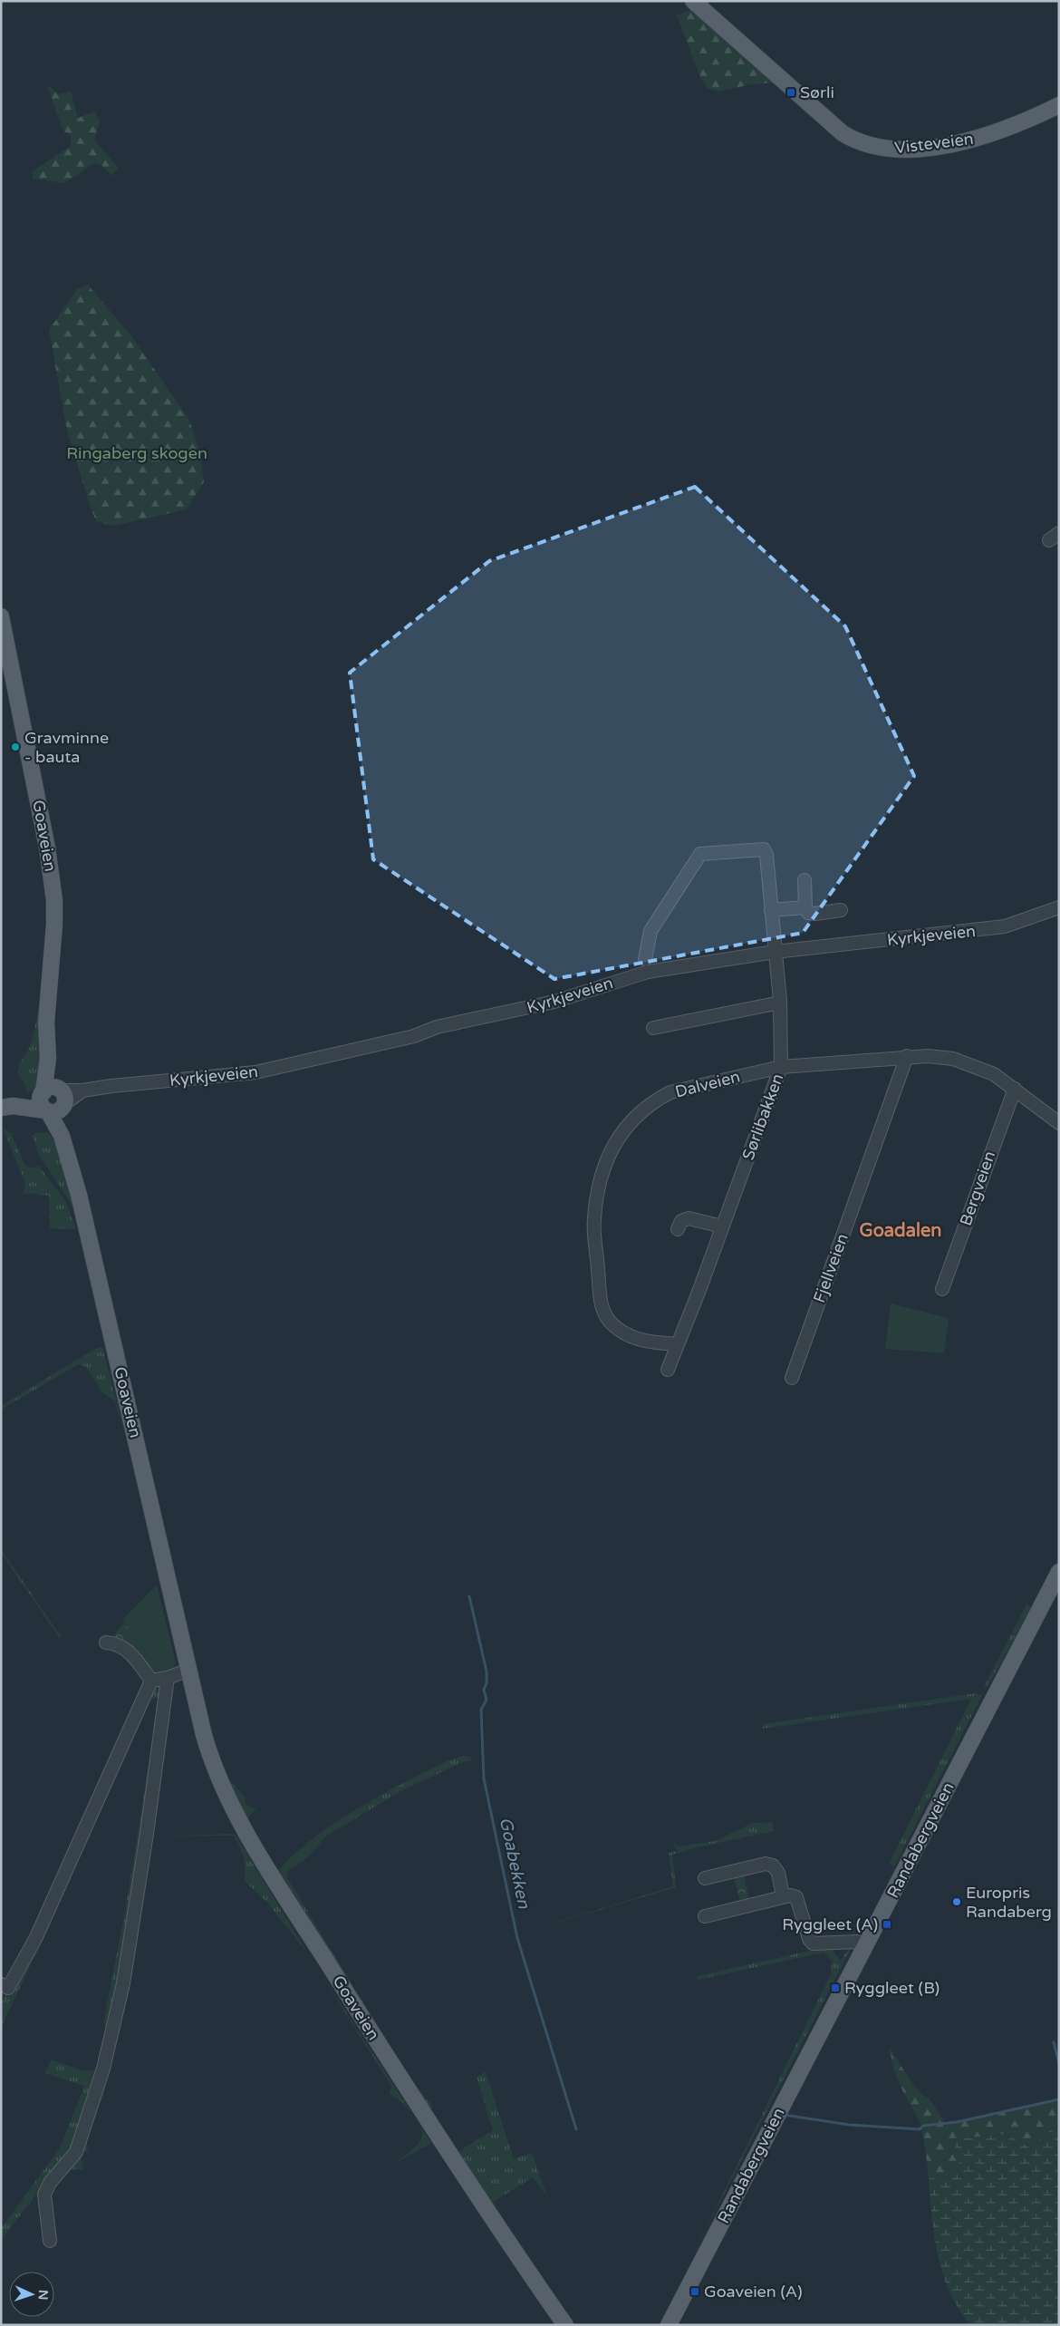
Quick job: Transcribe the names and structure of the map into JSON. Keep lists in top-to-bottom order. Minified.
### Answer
{"streets":{"main road":["Visteveien","Goaveien","Kyrkjeveien","Randabergveien"],"street":["Dalveien","Sørlibakken","Bergveien","Fjellveien"]},"crossings":[["Goaveien","Kyrkjeveien"],["Kyrkjeveien","Sørlibakken"],["Dalveien","Sørlibakken"],["Dalveien","Bergveien"],["Dalveien","Fjellveien"]],"districts":["Goadalen"],"water":["Goabekken"],"parks":["Ringaberg skogen"],"places":{"transit":["Sørli","Ryggleet (A)","Ryggleet (B)","Goaveien (A)"],"other":["Gravminne - bauta","Europris Randaberg"]},"north":"right"}
